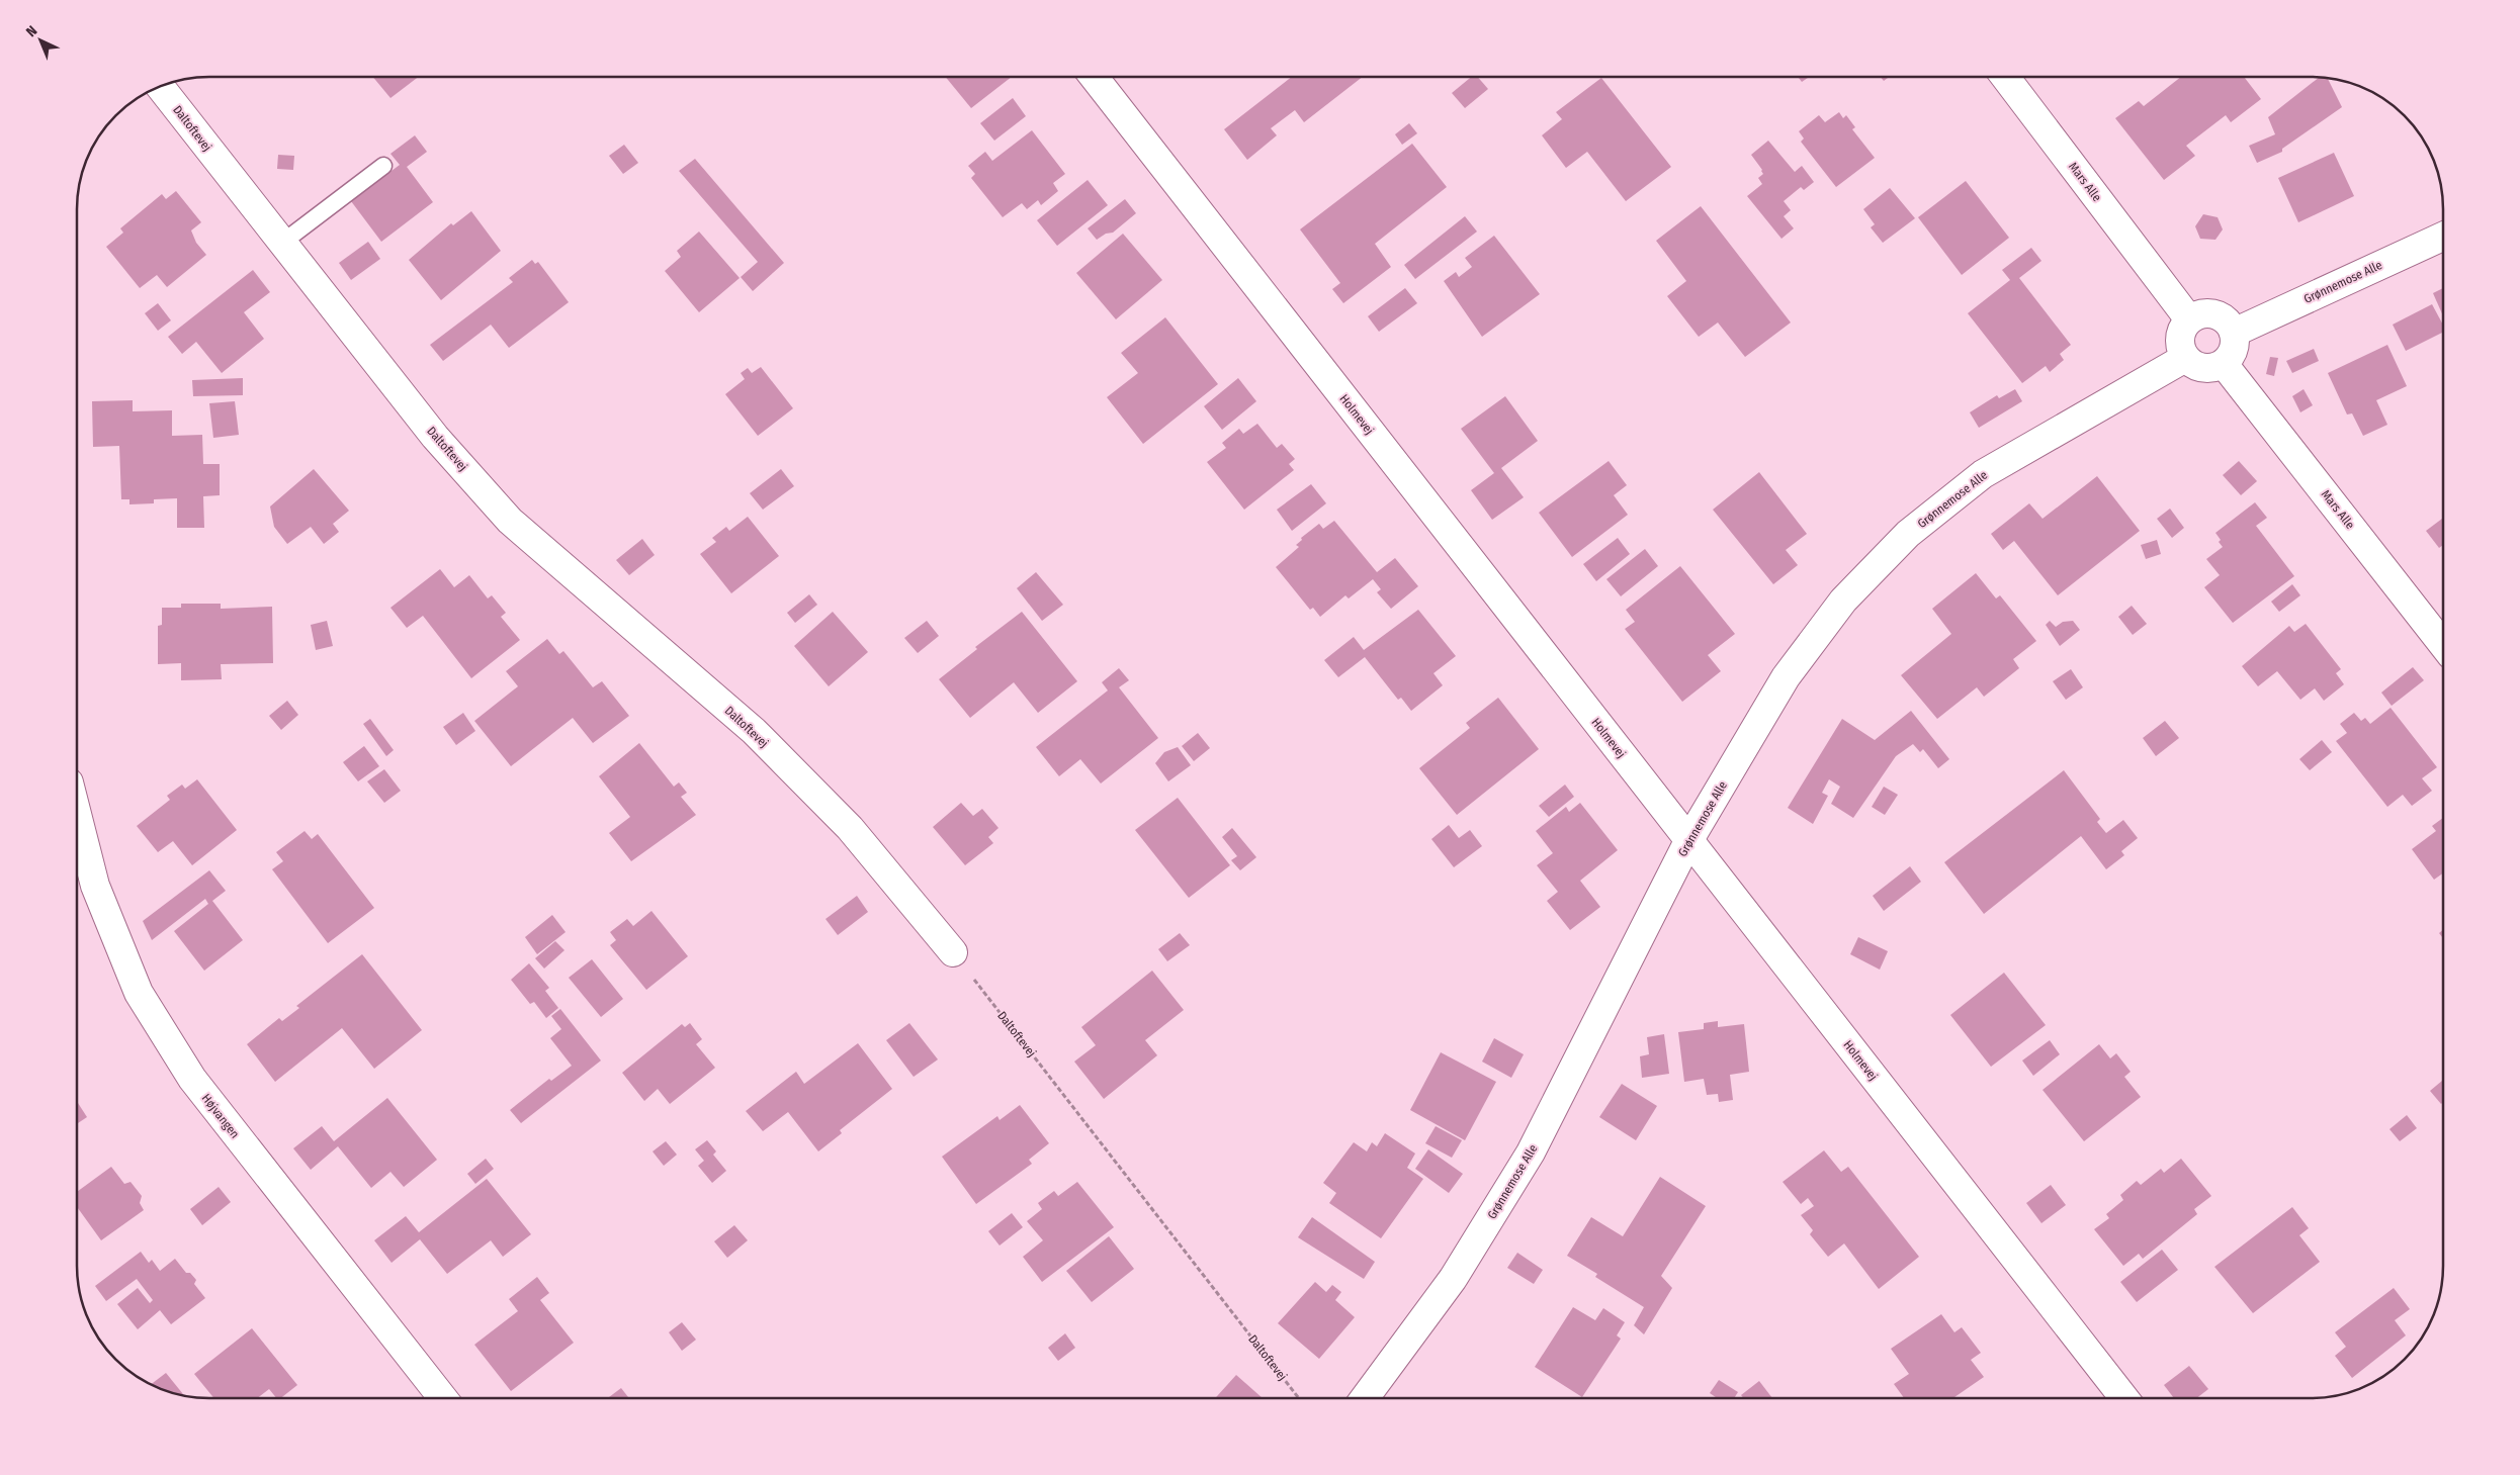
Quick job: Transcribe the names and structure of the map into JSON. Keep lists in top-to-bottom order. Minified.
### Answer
{"streets":{"street":["Daltoftevej","Mars Alle","Grønnemose Alle","Holmevej","Højvangen"]},"crossings":[["Mars Alle","Grønnemose Alle"],["Grønnemose Alle","Holmevej"]],"north":"top left"}
